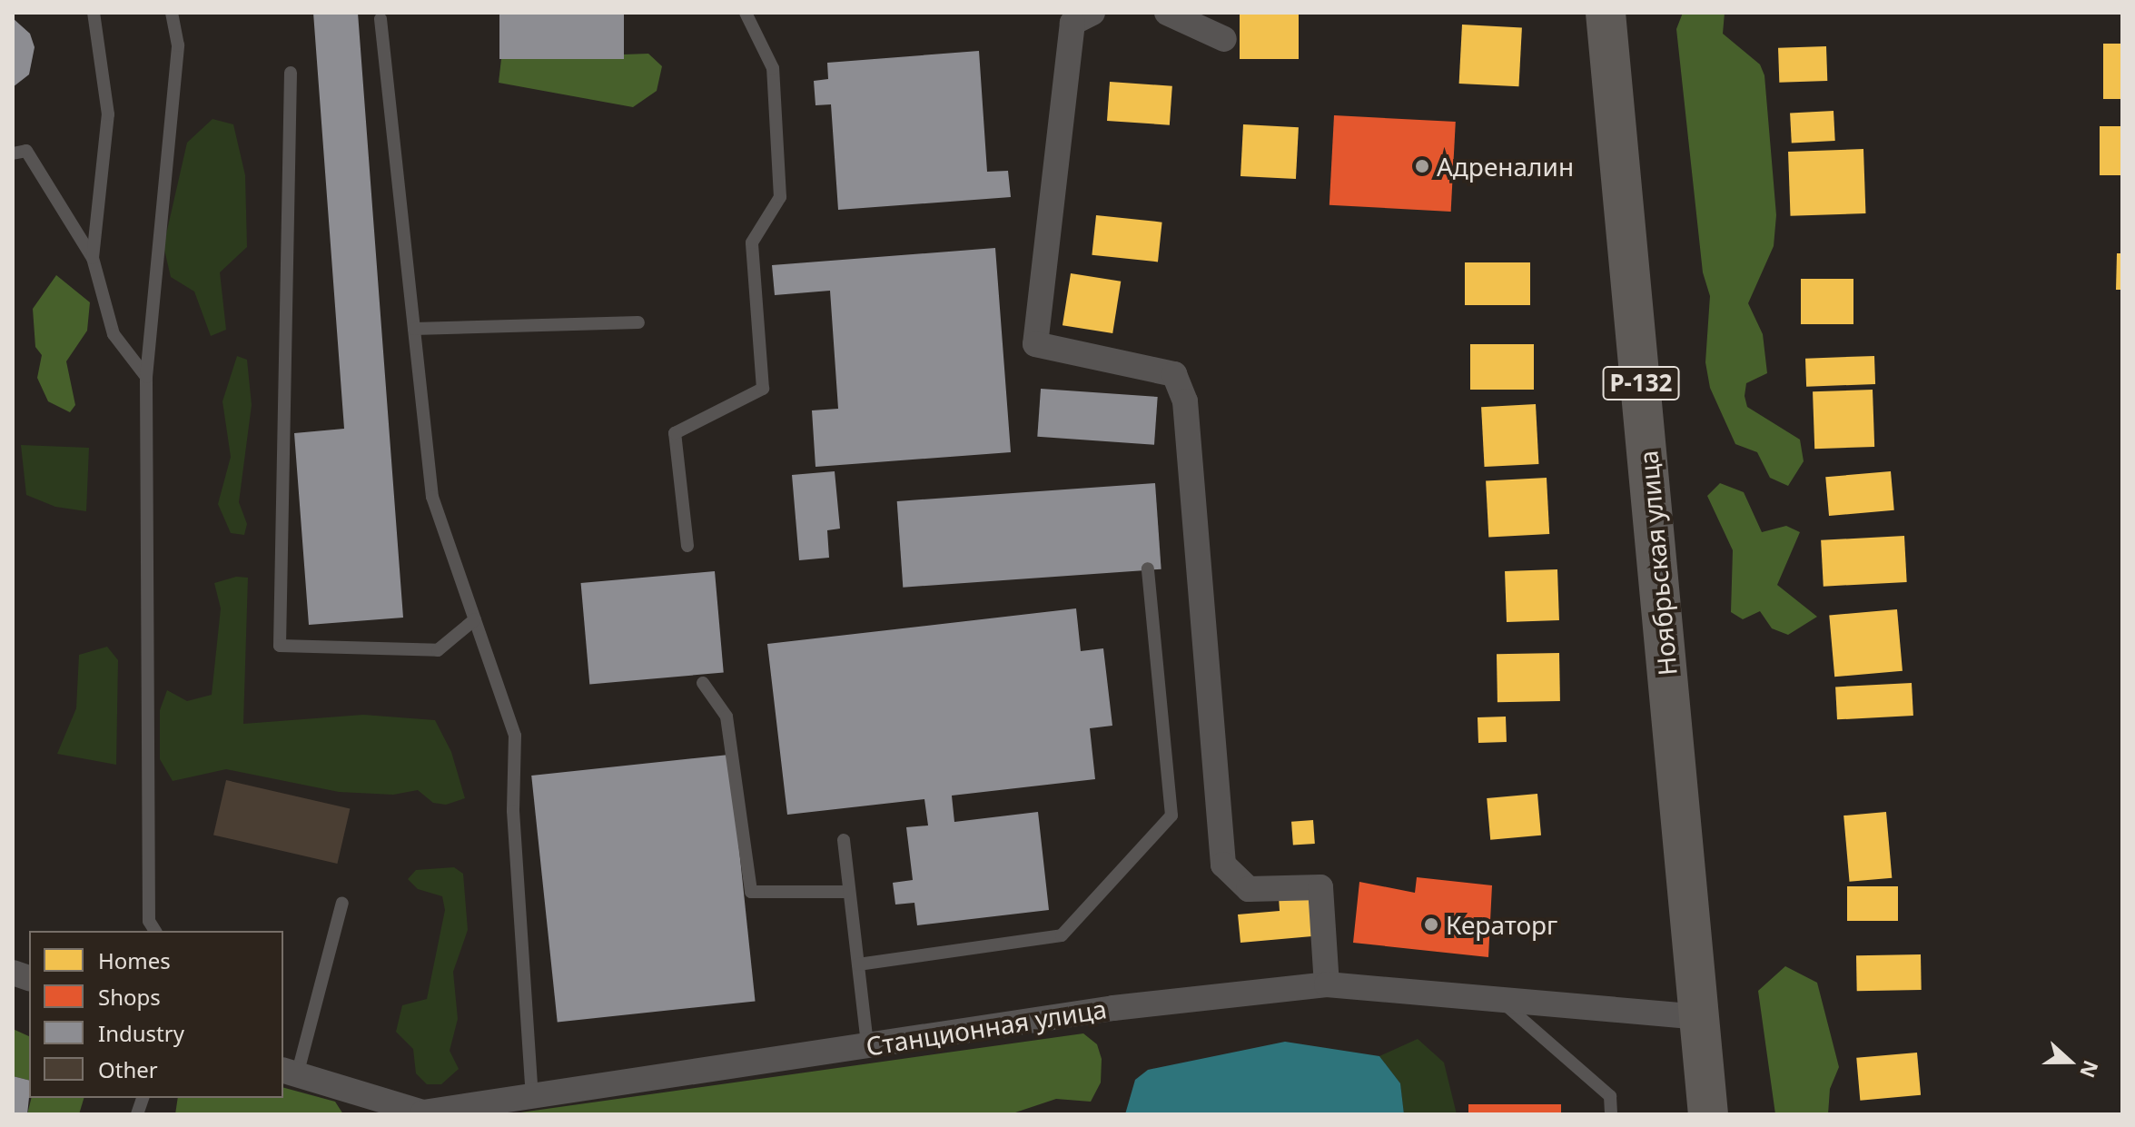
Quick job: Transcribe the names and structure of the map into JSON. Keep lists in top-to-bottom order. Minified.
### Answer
{"streets":{"highway":["Р-132","Ноябрьская улица"],"street":["Станционная улица"]},"crossings":[["Ноябрьская улица","Станционная улица"]],"places":["Адреналин","Кераторг"],"legend":["Homes","Shops","Industry","Other"],"north":"right"}
